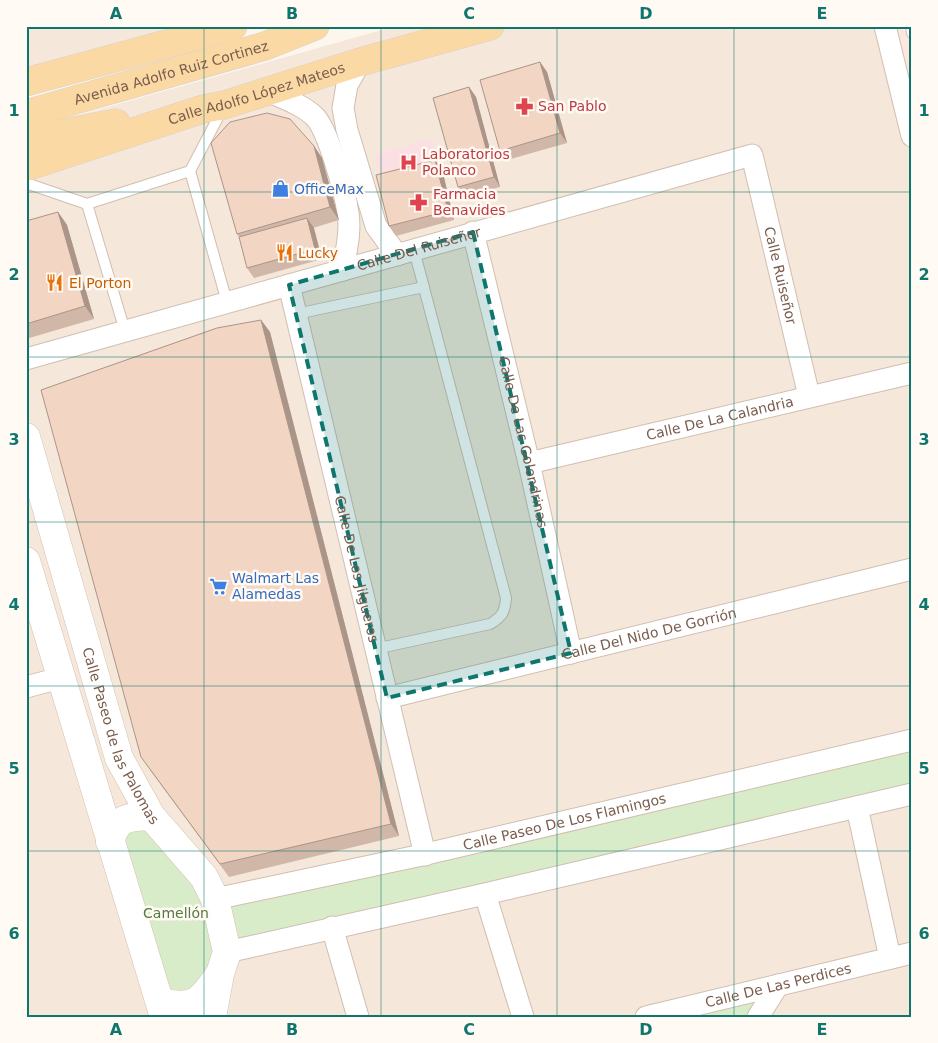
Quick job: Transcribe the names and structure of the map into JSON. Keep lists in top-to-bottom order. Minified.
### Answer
{"streets":{"main road":["Avenida Adolfo Ruiz Cortinez","Calle Adolfo López Mateos"],"street":["Calle Del Ruiseñor","Calle Ruiseñor","Calle De La Calandria","Calle De Las Golondrinas","Calle De Los Jilgueros","Calle Del Nido De Gorrión","Calle Paseo de las Palomas","Calle Paseo De Los Flamingos","Calle De Las Perdices"]},"crossings":[["Calle Del Ruiseñor","Calle Ruiseñor"],["Calle Del Ruiseñor","Calle De Las Golondrinas"],["Calle Del Ruiseñor","Calle De Los Jilgueros"],["Calle Ruiseñor","Calle De La Calandria"],["Calle De La Calandria","Calle De Las Golondrinas"],["Calle De Las Golondrinas","Calle Del Nido De Gorrión"],["Calle De Los Jilgueros","Calle Del Nido De Gorrión"],["Calle De Los Jilgueros","Calle Paseo De Los Flamingos"],["Calle Paseo de las Palomas","Calle Paseo De Los Flamingos"]],"parks":["Camellón"],"places":{"pharmacy":["San Pablo","Farmacia Benavides"],"hospital":["Laboratorios Polanco"],"shop":["OfficeMax"],"restaurant":["Lucky","El Porton"],"supermarket":["Walmart Las Alamedas"]},"grid":{"columns":["A","B","C","D","E"],"rows":["1","2","3","4","5","6"]}}
